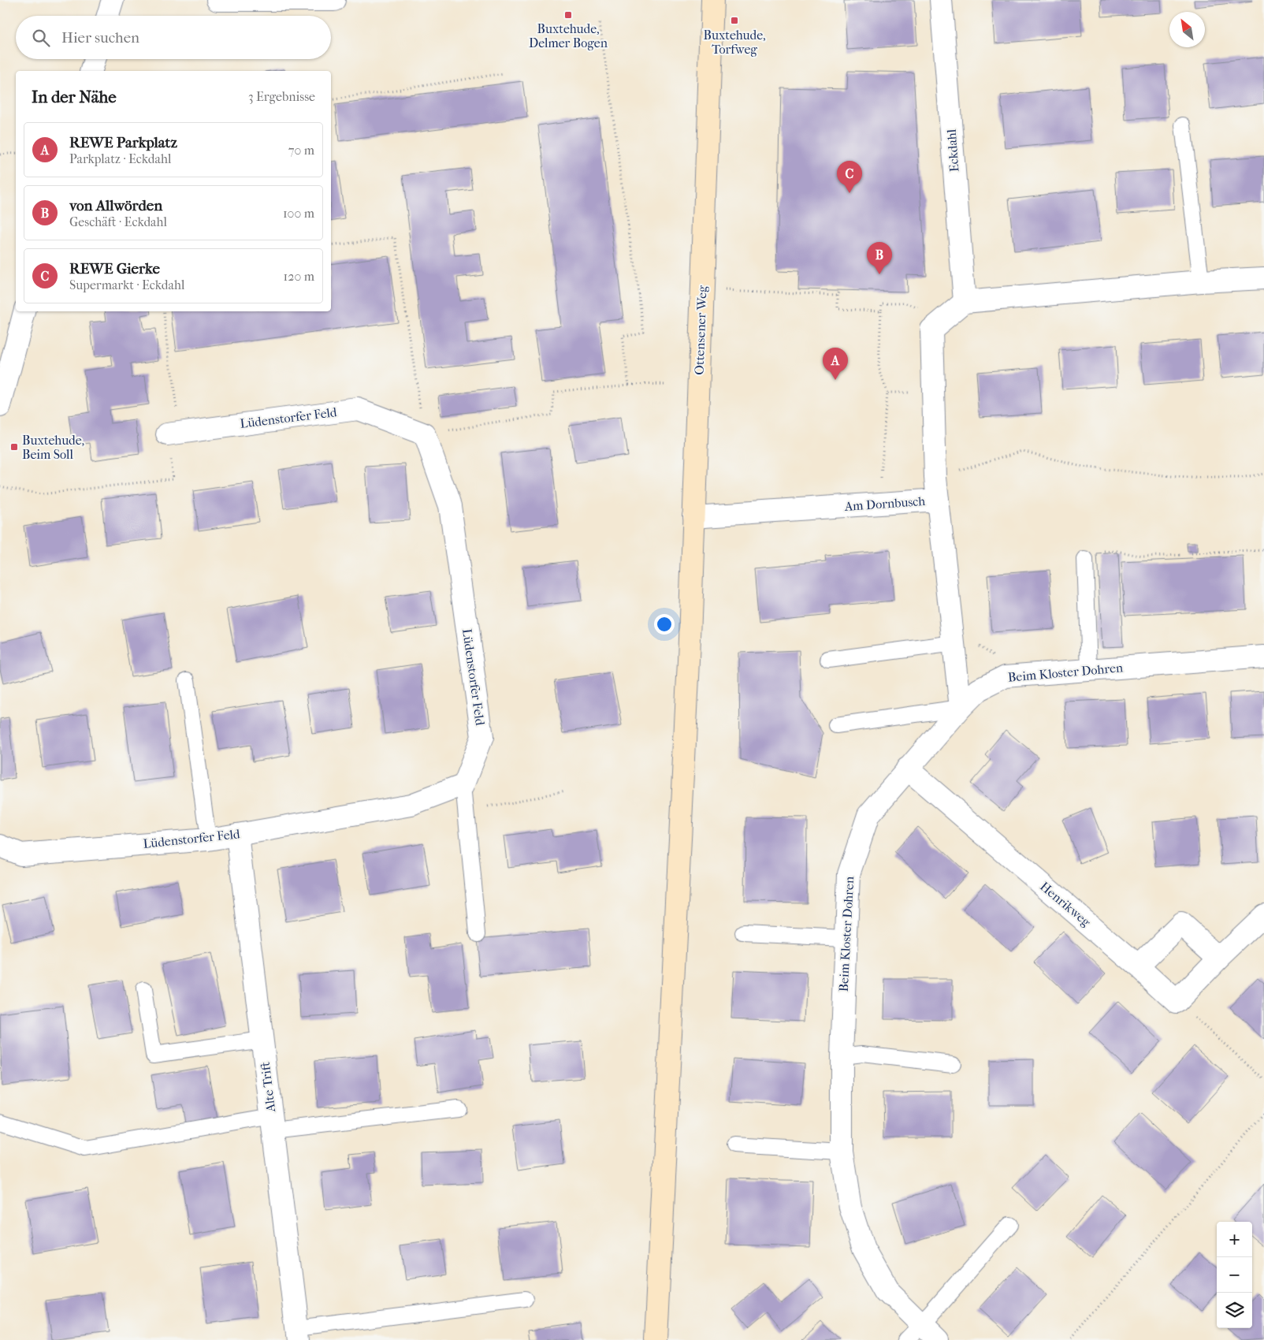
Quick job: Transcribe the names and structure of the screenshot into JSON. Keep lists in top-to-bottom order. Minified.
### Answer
{"streets":{"street":["Eckdahl","Ottensener Weg","Lüdenstorfer Feld","Am Dornbusch","Beim Kloster Dohren","Henrikweg","Alte Trift"]},"crossings":[["Ottensener Weg","Am Dornbusch"],["Lüdenstorfer Feld","Alte Trift"],["Am Dornbusch","Beim Kloster Dohren"],["Beim Kloster Dohren","Henrikweg"]],"places":{"transit":["Buxtehude, Delmer Bogen","Buxtehude, Torfweg","Buxtehude, Beim Soll"]},"north":"top left","page":{"search":"Hier suchen","heading":["In der Nähe","3 Ergebnisse"],"list":[{"mark":"A","name":"REWE Parkplatz","note":"Parkplatz · Eckdahl","value":"70 m"},{"mark":"B","name":"von Allwörden","note":"Geschäft · Eckdahl","value":"100 m"},{"mark":"C","name":"REWE Gierke","note":"Supermarkt · Eckdahl","value":"120 m"}],"pins":["C","B","A"],"map_buttons":["+","−"]}}
